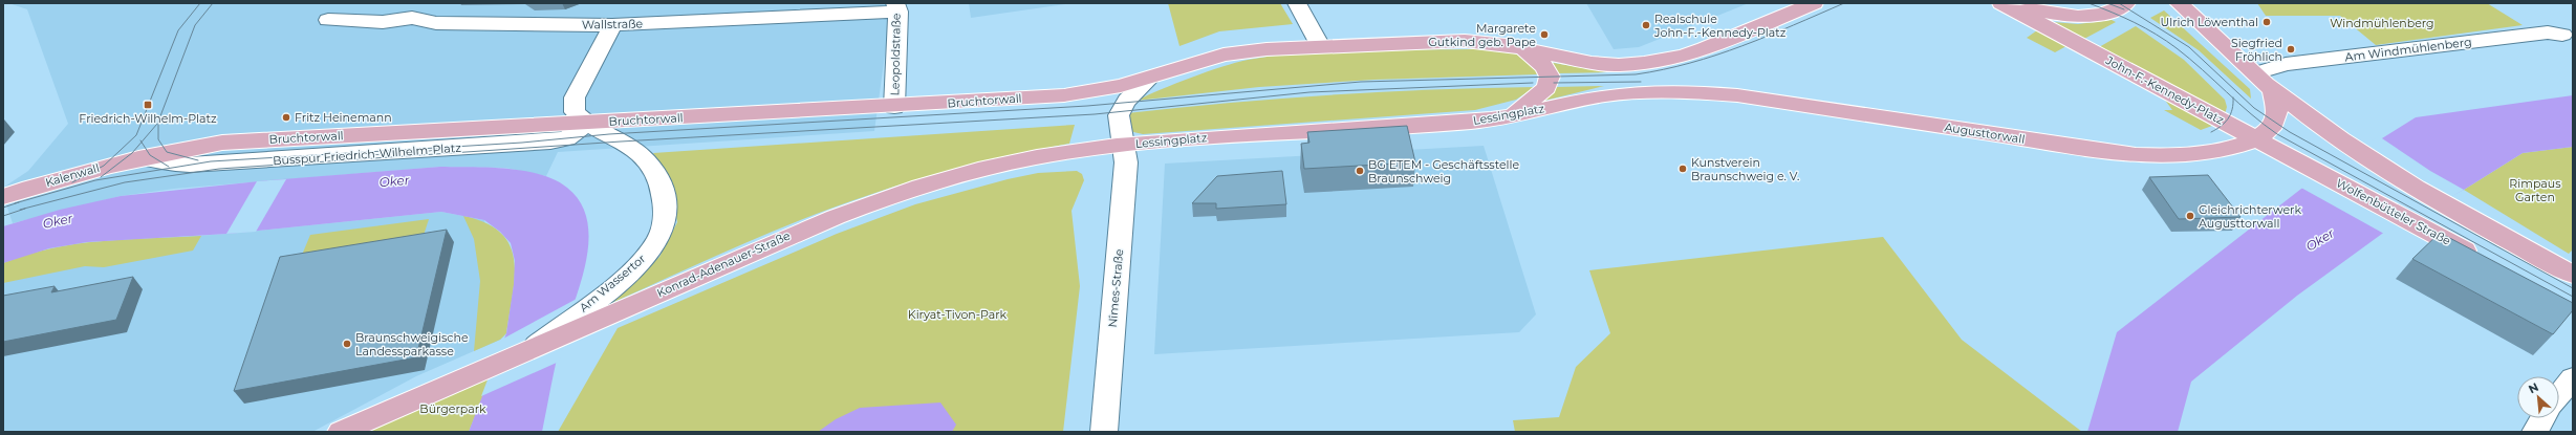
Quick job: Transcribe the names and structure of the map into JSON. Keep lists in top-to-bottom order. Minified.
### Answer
{"streets":{"main road":["John-F.-Kennedy-Platz","Bruchtorwall","Lessingplatz","Augusttorwall","Kalenwall","Wolfenbütteler Straße","Konrad-Adenauer-Straße"],"street":["Wallstraße","Am Windmühlenberg","Leopoldstraße","Busspur Friedrich-Wilhelm-Platz","Am Wassertor","Nîmes-Straße"]},"crossings":[["Wallstraße","Leopoldstraße"],["Wallstraße","Am Wassertor"],["Leopoldstraße","Bruchtorwall"],["John-F.-Kennedy-Platz","Augusttorwall"],["John-F.-Kennedy-Platz","Wolfenbütteler Straße"],["Bruchtorwall","Lessingplatz"],["Bruchtorwall","Busspur Friedrich-Wilhelm-Platz"],["Bruchtorwall","Am Wassertor"],["Lessingplatz","Augusttorwall"],["Lessingplatz","Konrad-Adenauer-Straße"],["Lessingplatz","Nîmes-Straße"],["Augusttorwall","Wolfenbütteler Straße"],["Busspur Friedrich-Wilhelm-Platz","Kalenwall"],["Busspur Friedrich-Wilhelm-Platz","Am Wassertor"],["Konrad-Adenauer-Straße","Am Wassertor"],["Konrad-Adenauer-Straße","Nîmes-Straße"]],"water":["Oker"],"parks":["Windmühlenberg","Rimpaus Garten","Kiryat-Tivon-Park","Bürgerpark"],"places":{"other":["Ulrich Löwenthal","Realschule John-F.-Kennedy-Platz","Margarete Gutkind geb. Pape","Siegfried Fröhlich","Fritz Heinemann","Kunstverein Braunschweig e. V.","BG ETEM - Geschäftsstelle Braunschweig","Gleichrichterwerk Augusttorwall","Braunschweigische Landessparkasse"],"transit":["Friedrich-Wilhelm-Platz"]},"north":"top left"}
